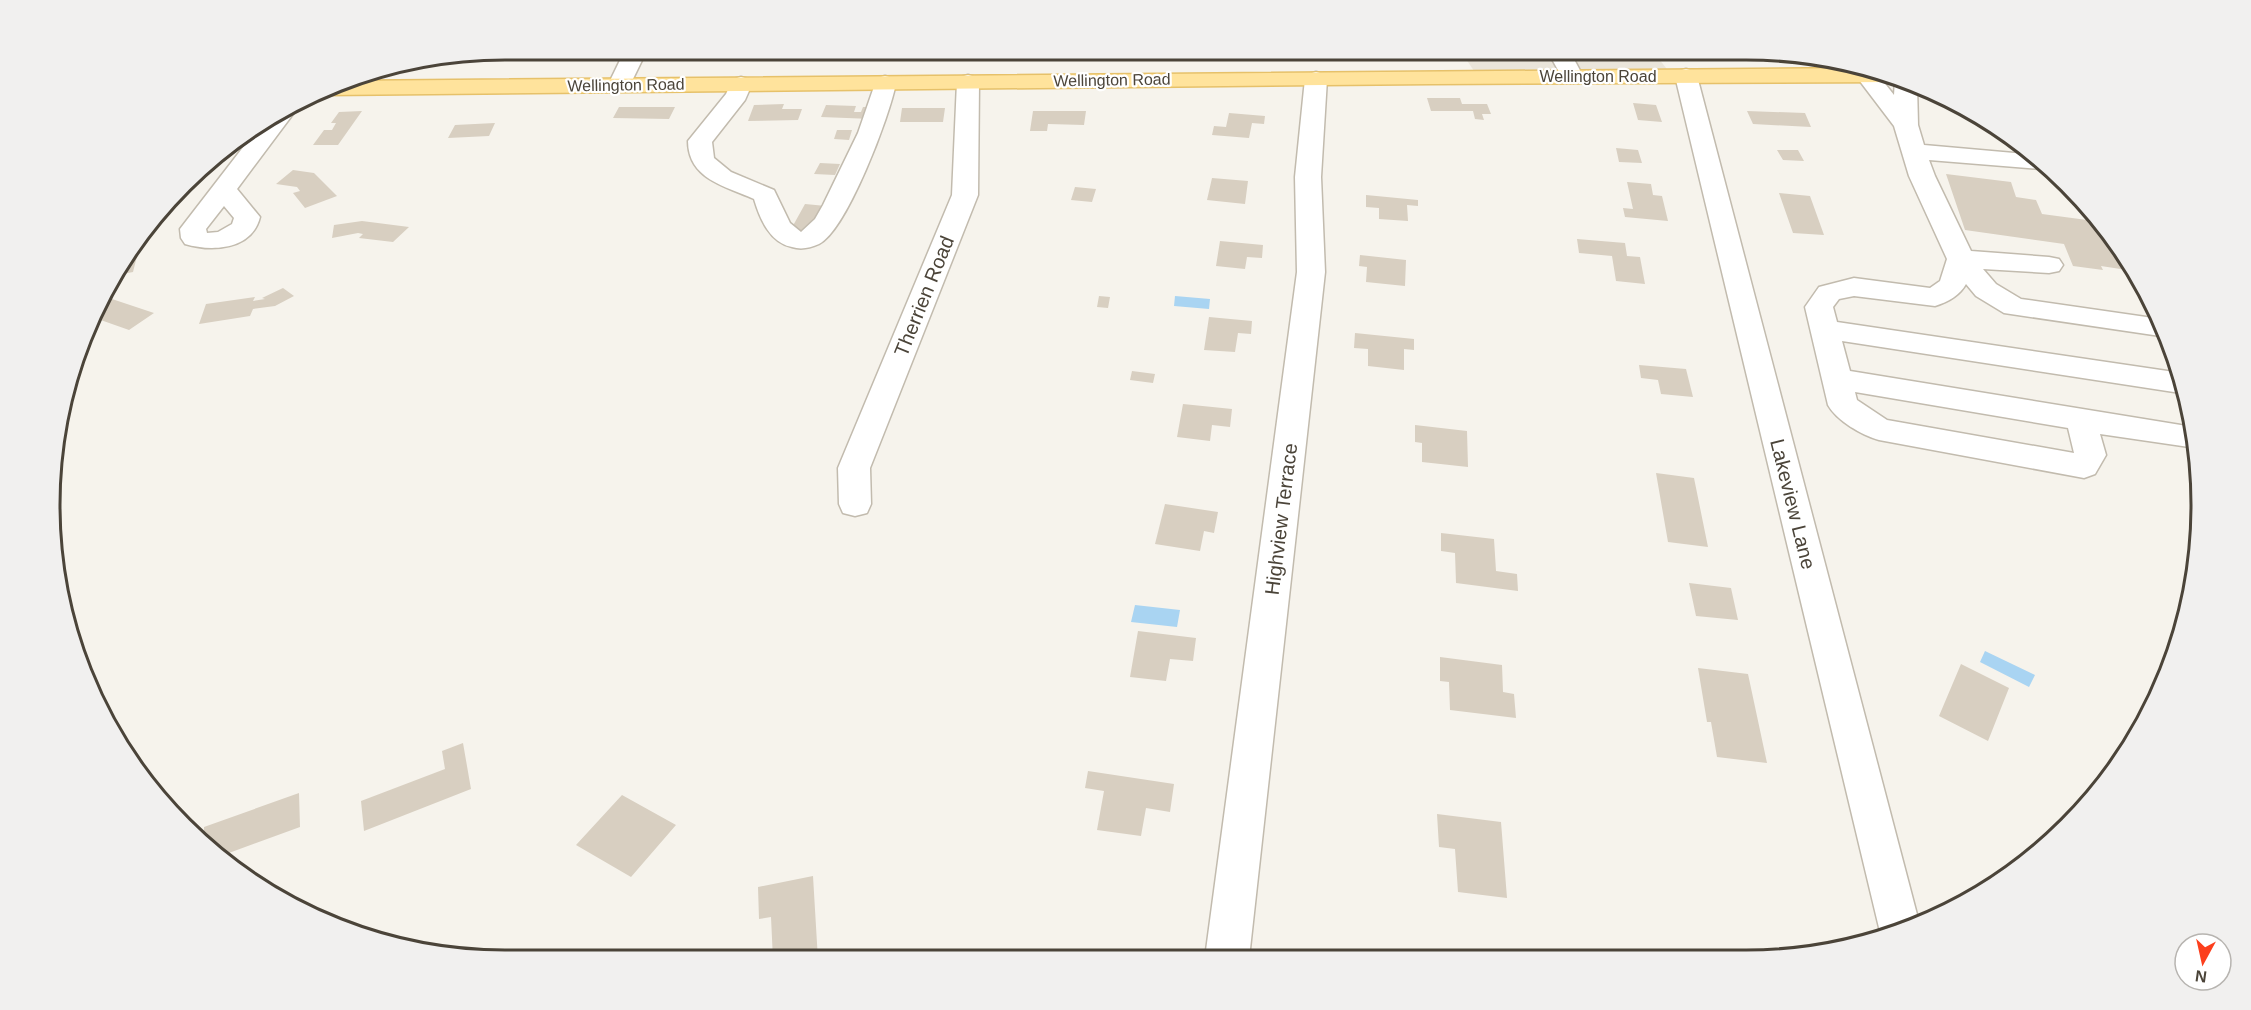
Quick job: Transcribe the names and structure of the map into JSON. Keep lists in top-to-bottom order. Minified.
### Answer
{"streets":{"main road":["Wellington Road"],"street":["Therrien Road","Lakeview Lane","Highview Terrace"]},"crossings":[["Wellington Road","Therrien Road"],["Wellington Road","Lakeview Lane"],["Wellington Road","Highview Terrace"]],"north":"bottom"}
